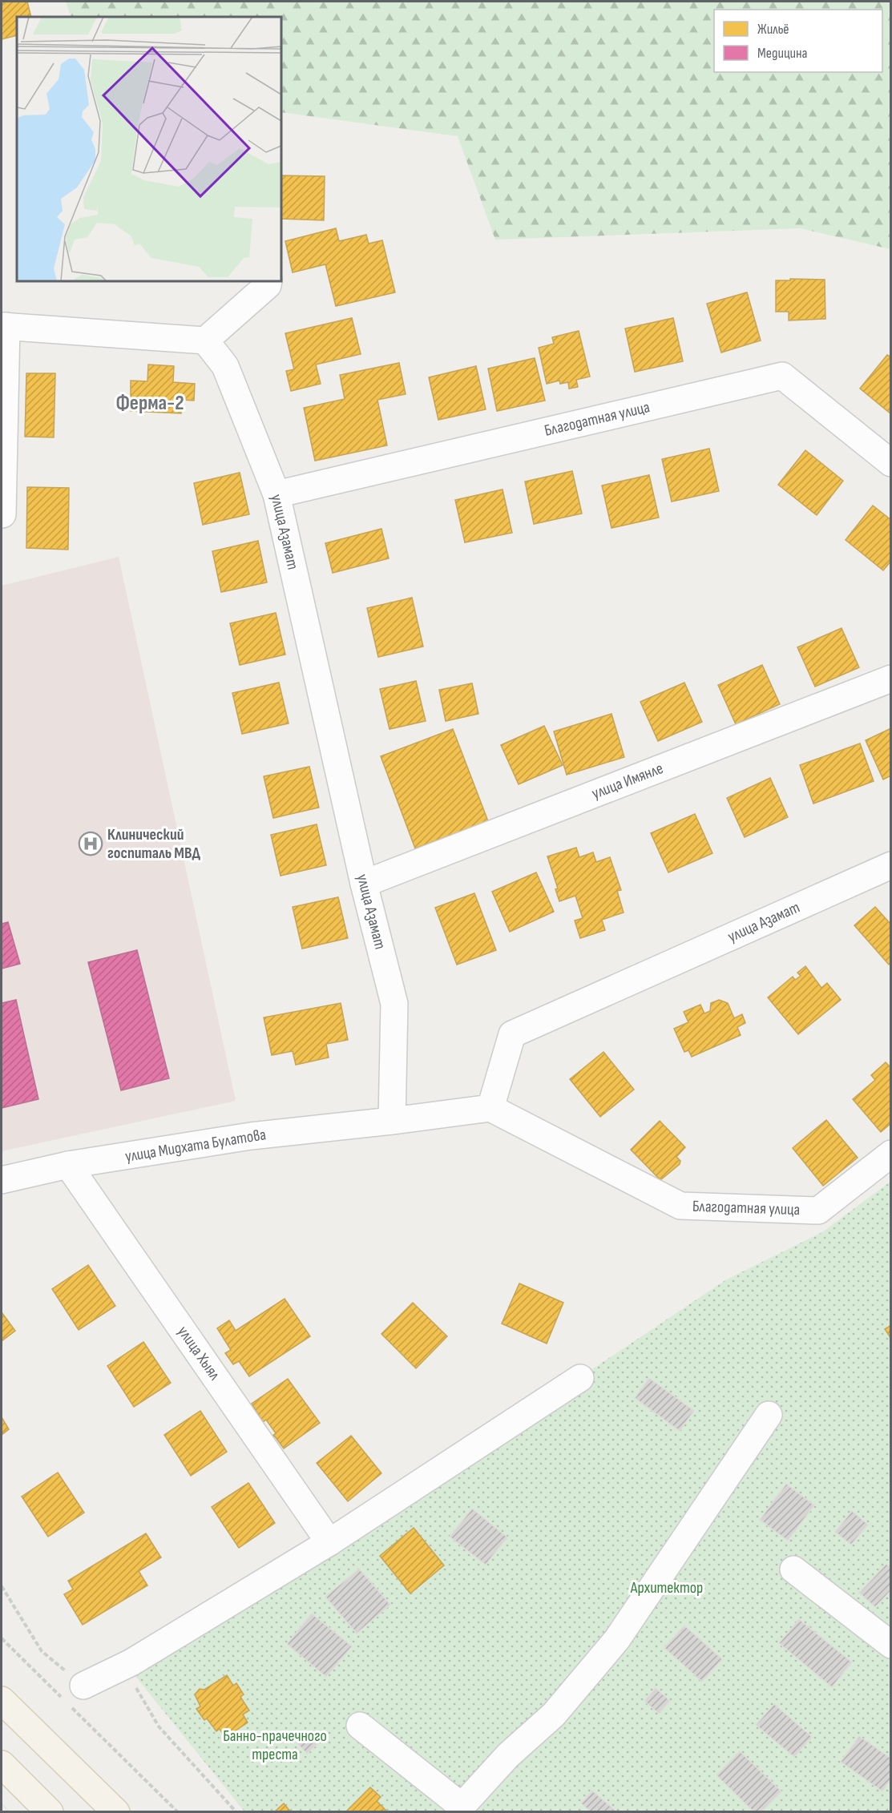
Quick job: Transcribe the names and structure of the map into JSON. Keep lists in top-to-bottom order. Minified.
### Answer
{"streets":{"street":["Благодатная улица","улица Азамат","улица Имянле","улица Мидхата Булатова","улица Хыял"]},"crossings":[["Благодатная улица","улица Азамат"],["улица Азамат","улица Имянле"],["улица Азамат","улица Мидхата Булатова"],["улица Мидхата Булатова","улица Хыял"]],"districts":["Ферма-2"],"parks":["Архитектор","Банно-прачечного треста"],"places":{"hospital":["Клинический госпиталь МВД"]},"legend":["Жильё","Медицина"]}
